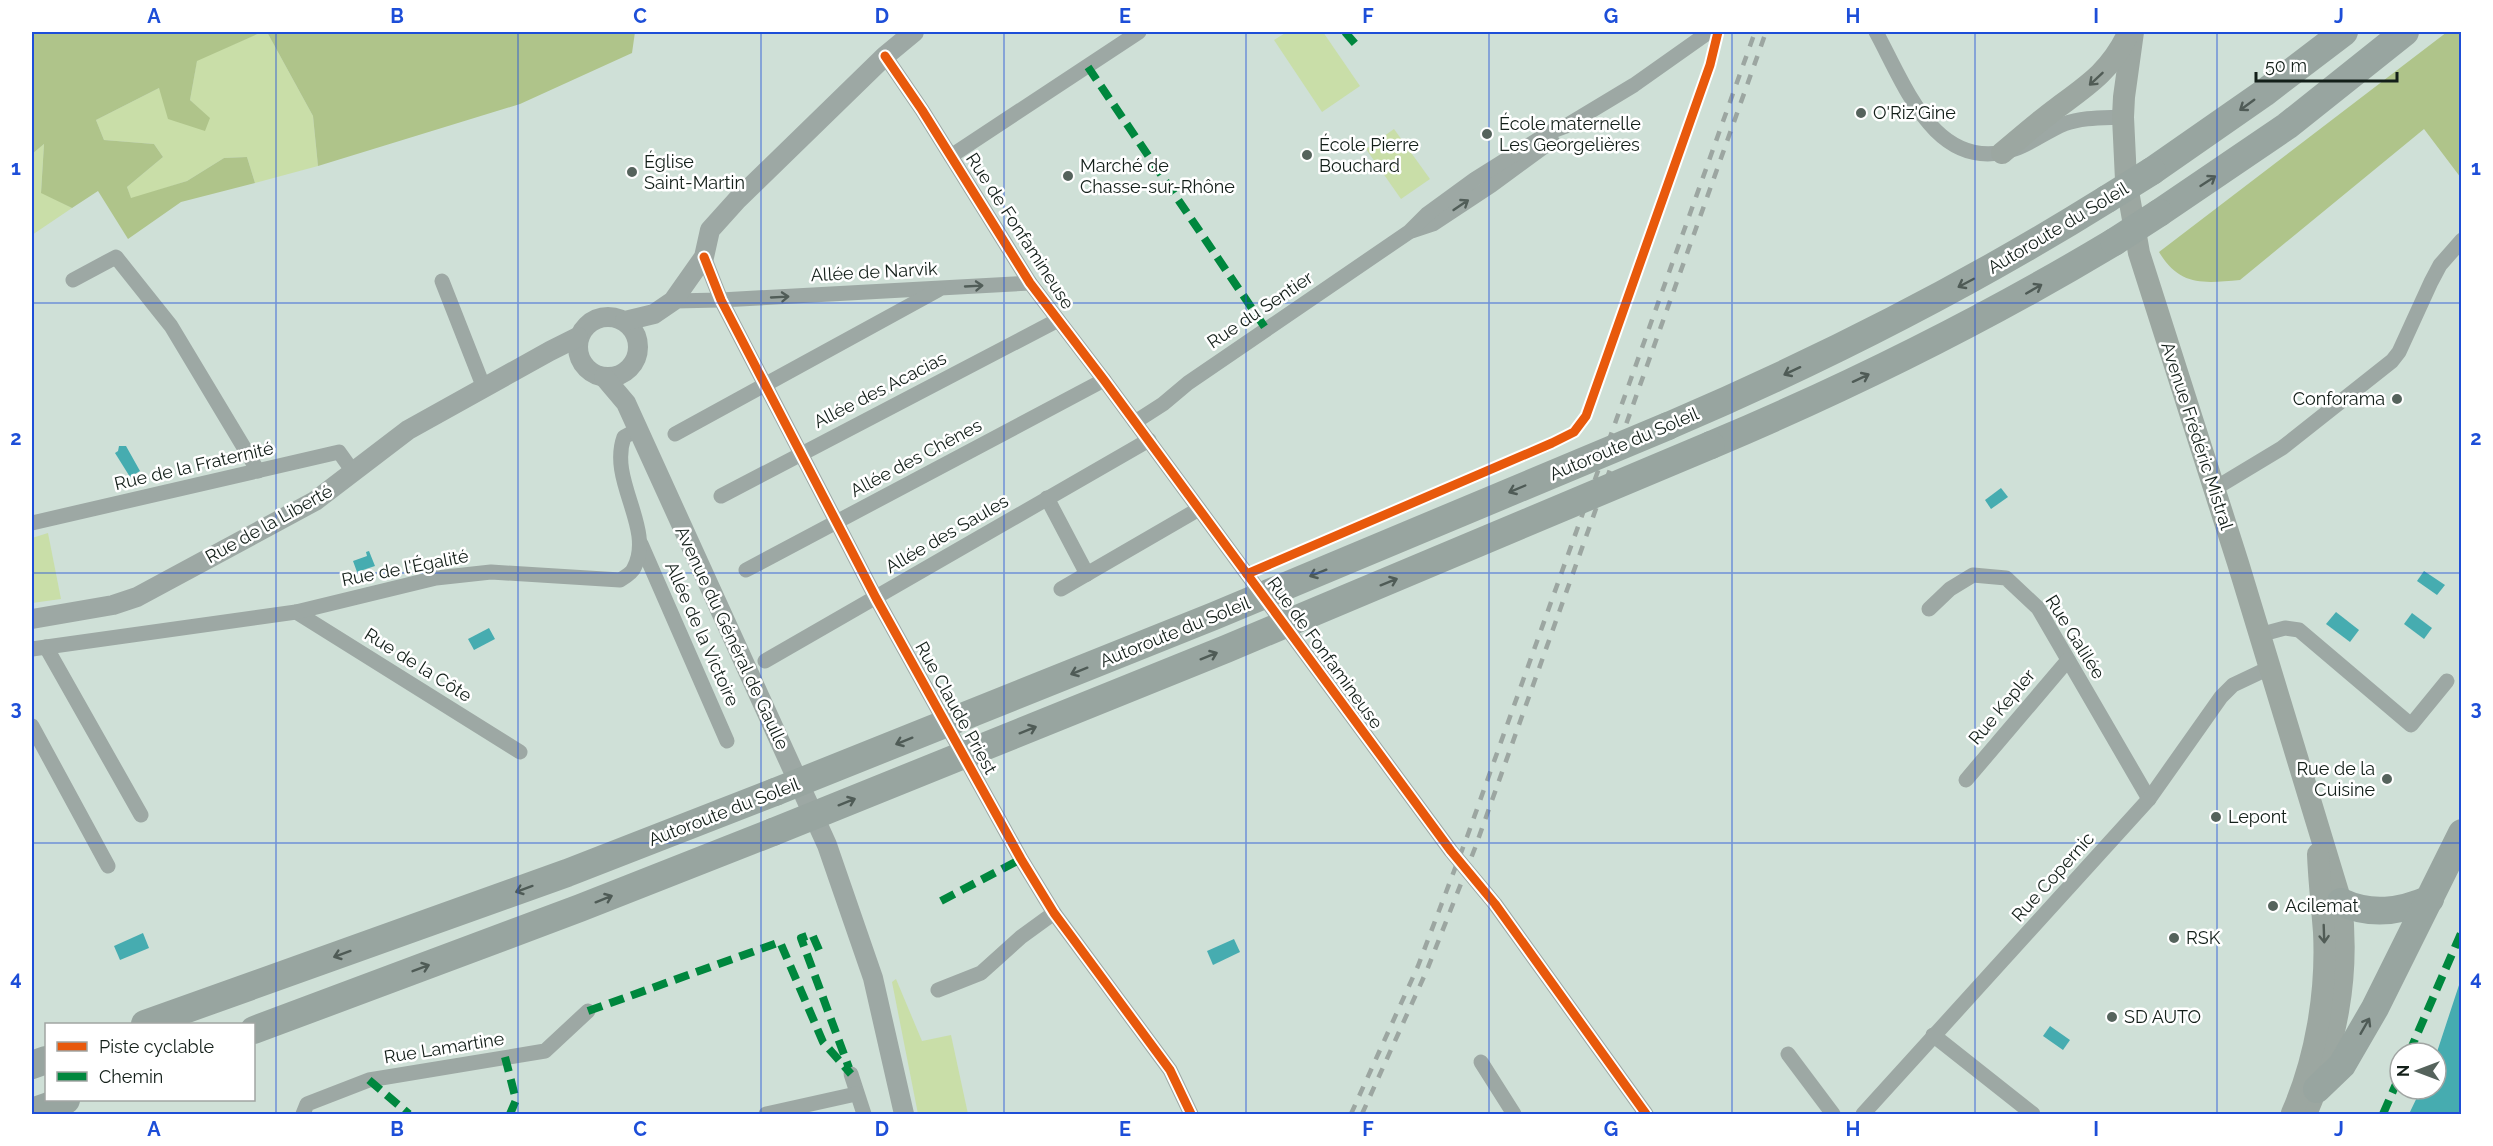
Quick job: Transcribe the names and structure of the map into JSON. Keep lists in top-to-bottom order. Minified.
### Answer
{"streets":{"highway":["Autoroute du Soleil"],"main road":["Avenue Frédéric Mistral"],"street":["Rue de Fonfamineuse","Allée de Narvik","Rue du Sentier","Allée des Acacias","Allée des Chênes","Rue de la Fraternité","Rue de la Liberté","Allée des Saules","Rue de l'Égalité","Allée de la Victoire","Rue Galilée","Avenue du Général de Gaulle","Rue de la Côte","Rue Kepler","Rue Claude Priest","Rue Copernic","Rue Lamartine"]},"crossings":[["Rue de Fonfamineuse","Allée de Narvik"],["Rue de Fonfamineuse","Rue du Sentier"],["Rue de Fonfamineuse","Allée des Acacias"],["Rue de Fonfamineuse","Allée des Chênes"],["Rue de Fonfamineuse","Allée des Saules"],["Allée de Narvik","Rue Claude Priest"],["Allée des Acacias","Rue Claude Priest"],["Avenue Frédéric Mistral","Rue Copernic"],["Allée des Chênes","Rue Claude Priest"],["Rue de la Fraternité","Rue de la Liberté"],["Rue de la Liberté","Avenue du Général de Gaulle"],["Allée des Saules","Rue Claude Priest"],["Rue de l'Égalité","Allée de la Victoire"],["Rue de l'Égalité","Rue de la Côte"],["Rue Galilée","Rue Kepler"],["Rue Galilée","Rue Copernic"]],"places":["O'Riz'Gine","École maternelle Les Georgelières","École Pierre Bouchard","Église Saint-Martin","Marché de Chasse-sur-Rhône","Conforama","Rue de la Cuisine","Lepont","Acilemat","RSK","SD AUTO"],"legend":["Piste cyclable","Chemin"],"scale_bar":"50 m","north":"left","grid":{"columns":["A","B","C","D","E","F","G","H","I","J"],"rows":["1","2","3","4"]}}
